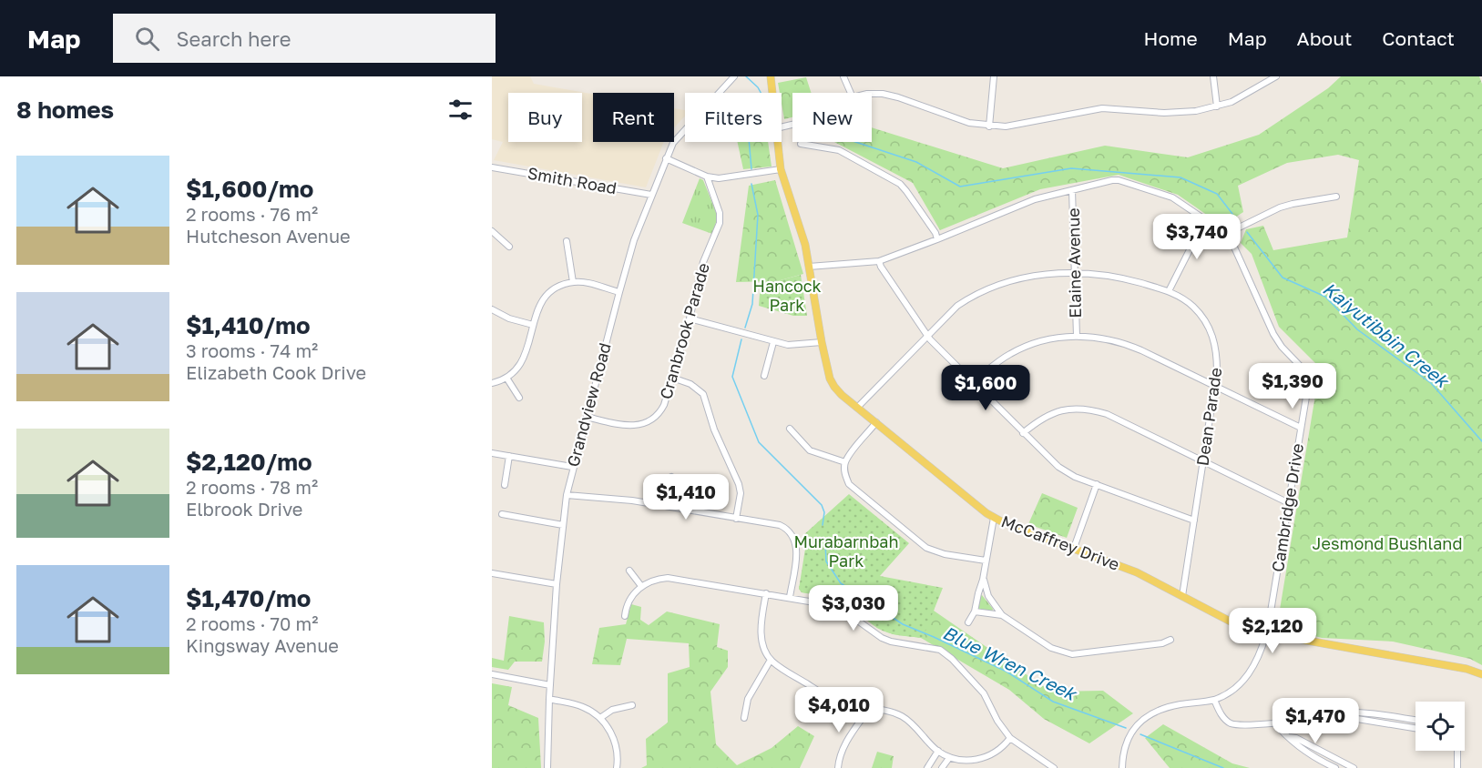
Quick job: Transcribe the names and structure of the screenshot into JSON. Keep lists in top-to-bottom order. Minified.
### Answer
{"streets":{"main road":["McCaffrey Drive"],"street":["Smith Road","Elaine Avenue","Cranbrook Parade","Grandview Road","Dean Parade","Cambridge Drive"]},"crossings":[["Smith Road","Grandview Road"],["Elaine Avenue","Dean Parade"],["Cranbrook Parade","Grandview Road"],["Dean Parade","McCaffrey Drive"]],"water":["Kaiyutibbin Creek","Blue Wren Creek"],"parks":["Hancock Park","Murabarnbah Park","Jesmond Bushland"],"page":{"header":"Map","search":"Search here","nav":["Home","Map","About","Contact"],"heading":"8 homes","chip":["Buy","Rent","Filters","New"],"list":[{"name":"$1,600/mo","note":"2 rooms · 76 m² · Hutcheson Avenue"},{"name":"$1,410/mo","note":"3 rooms · 74 m² · Elizabeth Cook Drive"},{"name":"$2,120/mo","note":"2 rooms · 78 m² · Elbrook Drive"},{"name":"$1,470/mo","note":"2 rooms · 70 m² · Kingsway Avenue"}],"price":["$3,740","$1,390","$1,600","$1,410","$3,030","$2,120","$4,010","$1,470"]}}
